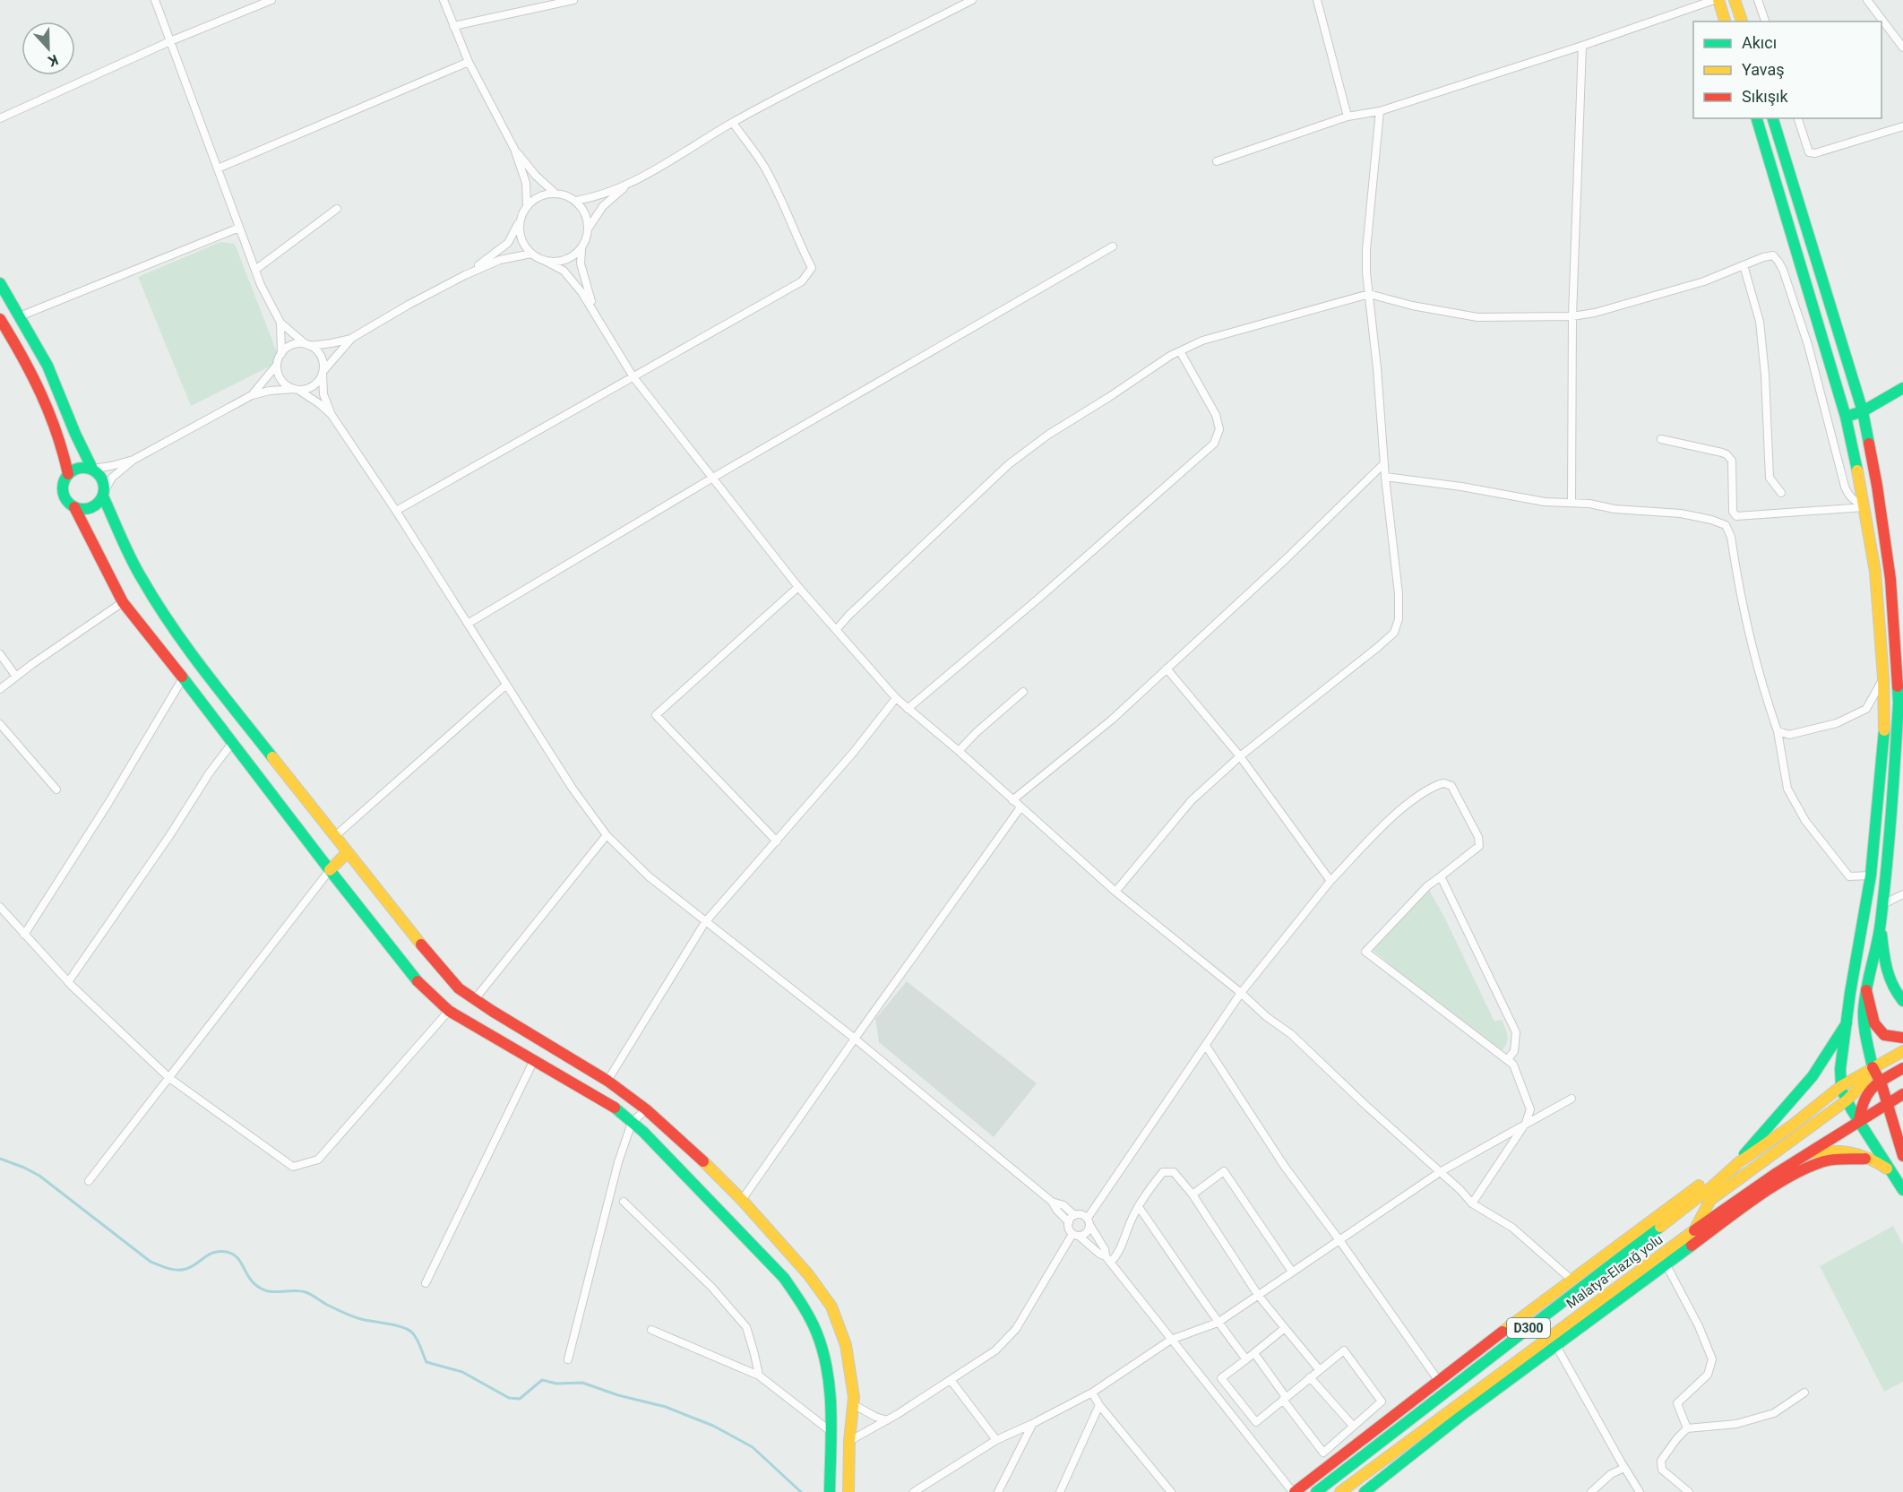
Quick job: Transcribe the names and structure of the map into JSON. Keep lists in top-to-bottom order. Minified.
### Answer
{"streets":{"main road":["Malatya-Elazığ yolu","D300"]},"crossings":[["Malatya-Elazığ yolu","D300"]],"legend":["Akıcı","Yavaş","Sıkışık"],"north":"bottom"}
